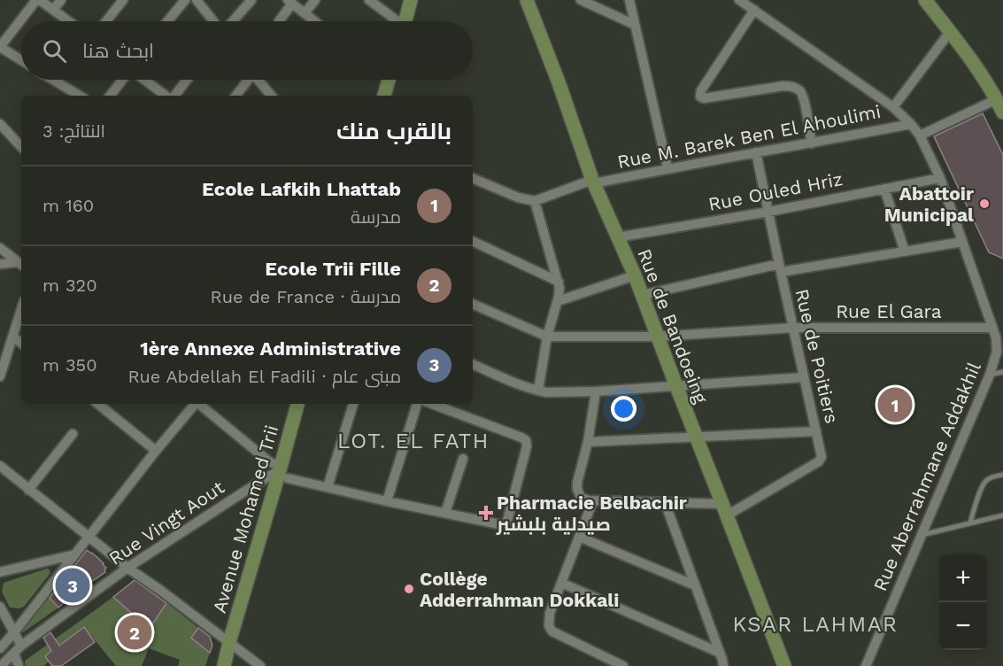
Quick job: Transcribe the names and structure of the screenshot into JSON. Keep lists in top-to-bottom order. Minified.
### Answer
{"streets":{"street":["Rue M. Barek Ben El Ahoulimi","Rue Ouled Hriz","Rue El Gara","Rue de Bandoeing","Rue de Poitiers","Rue Aberrahmane Addakhil","Avenue Mohamed Trii","Rue Vingt Aout"]},"crossings":[["Rue M. Barek Ben El Ahoulimi","Rue de Bandoeing"],["Rue M. Barek Ben El Ahoulimi","Rue de Poitiers"],["Rue M. Barek Ben El Ahoulimi","Rue Aberrahmane Addakhil"],["Rue Ouled Hriz","Rue de Bandoeing"],["Rue Ouled Hriz","Rue de Poitiers"],["Rue Ouled Hriz","Rue Aberrahmane Addakhil"],["Rue El Gara","Rue de Bandoeing"],["Rue El Gara","Rue de Poitiers"],["Rue El Gara","Rue Aberrahmane Addakhil"],["Rue de Bandoeing","Rue de Poitiers"],["Avenue Mohamed Trii","Rue Vingt Aout"]],"districts":["LOT. EL FATH","KSAR LAHMAR"],"places":{"other":["Abattoir Municipal","Collège Adderrahman Dokkali"],"health":["Pharmacie Belbachir صيدلية بلبشير"]},"page":{"search":"ابحث هنا","heading":["بالقرب منك","النتائج: 3"],"list":[{"mark":"1","name":"Ecole Lafkih Lhattab","note":"مدرسة","value":"160 m"},{"mark":"2","name":"Ecole Trii Fille","note":"مدرسة · Rue de France","value":"320 m"},{"mark":"3","name":"1ère Annexe Administrative","note":"مبنى عام · Rue Abdellah El Fadili","value":"350 m"}],"pins":["1","3","2"],"map_buttons":["+","−"]}}
